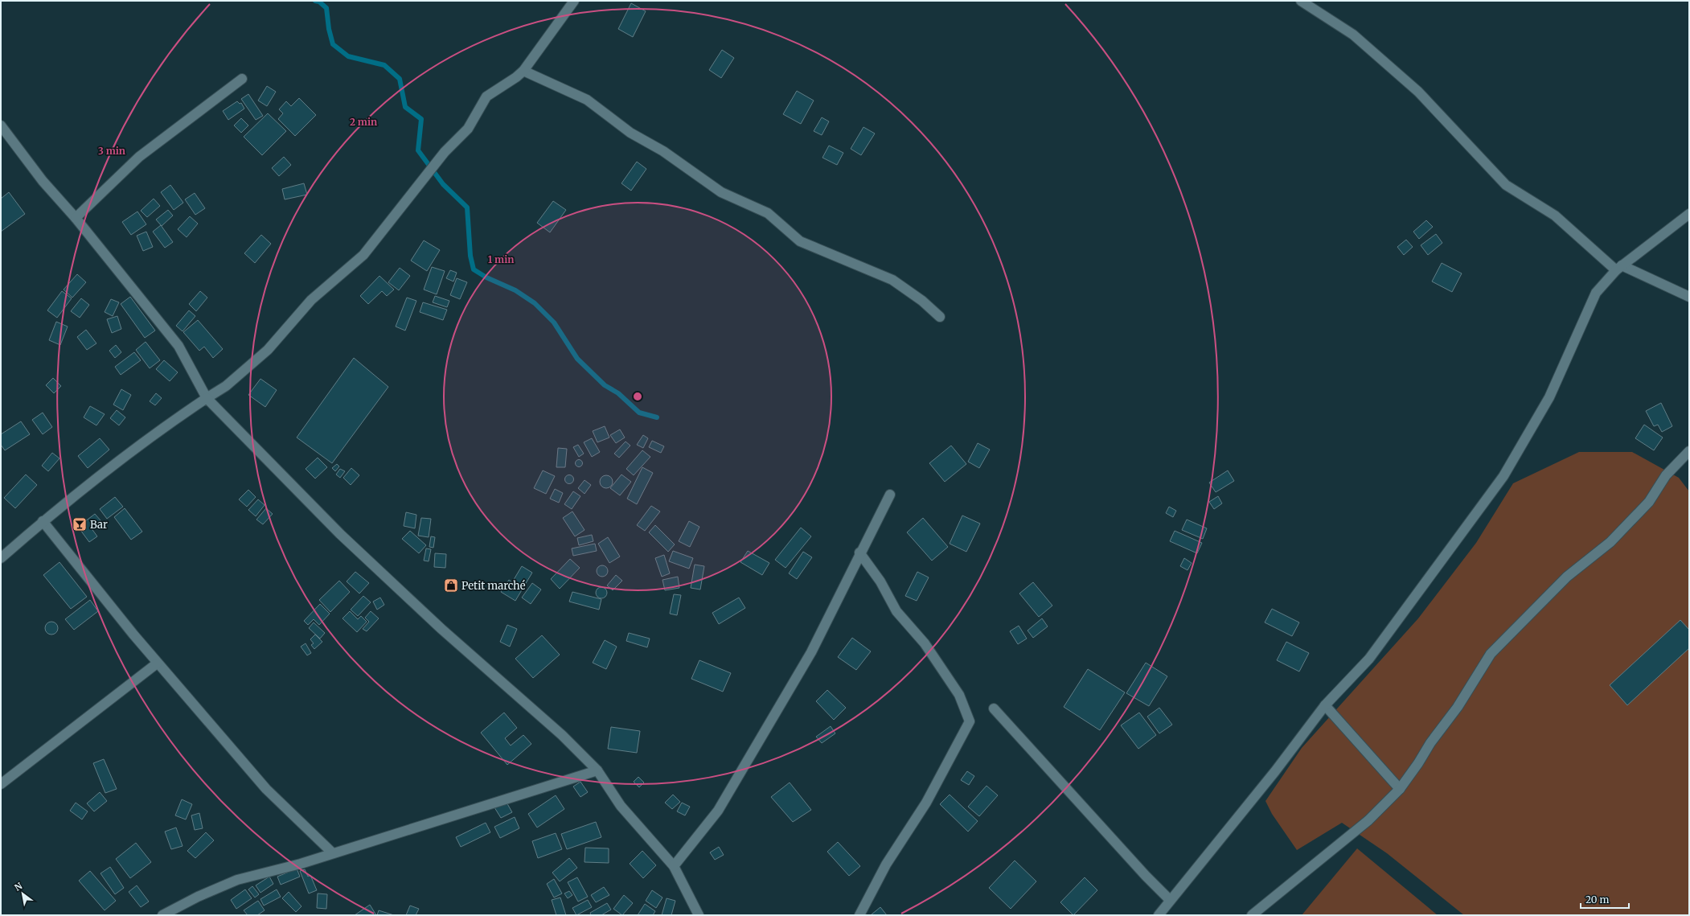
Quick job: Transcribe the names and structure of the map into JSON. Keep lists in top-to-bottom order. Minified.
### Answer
{"places":{"bar":["Bar"],"shop":["Petit marché"]},"scale_bar":"20 m","north":"top left","rings":["2 min","3 min","1 min"]}
